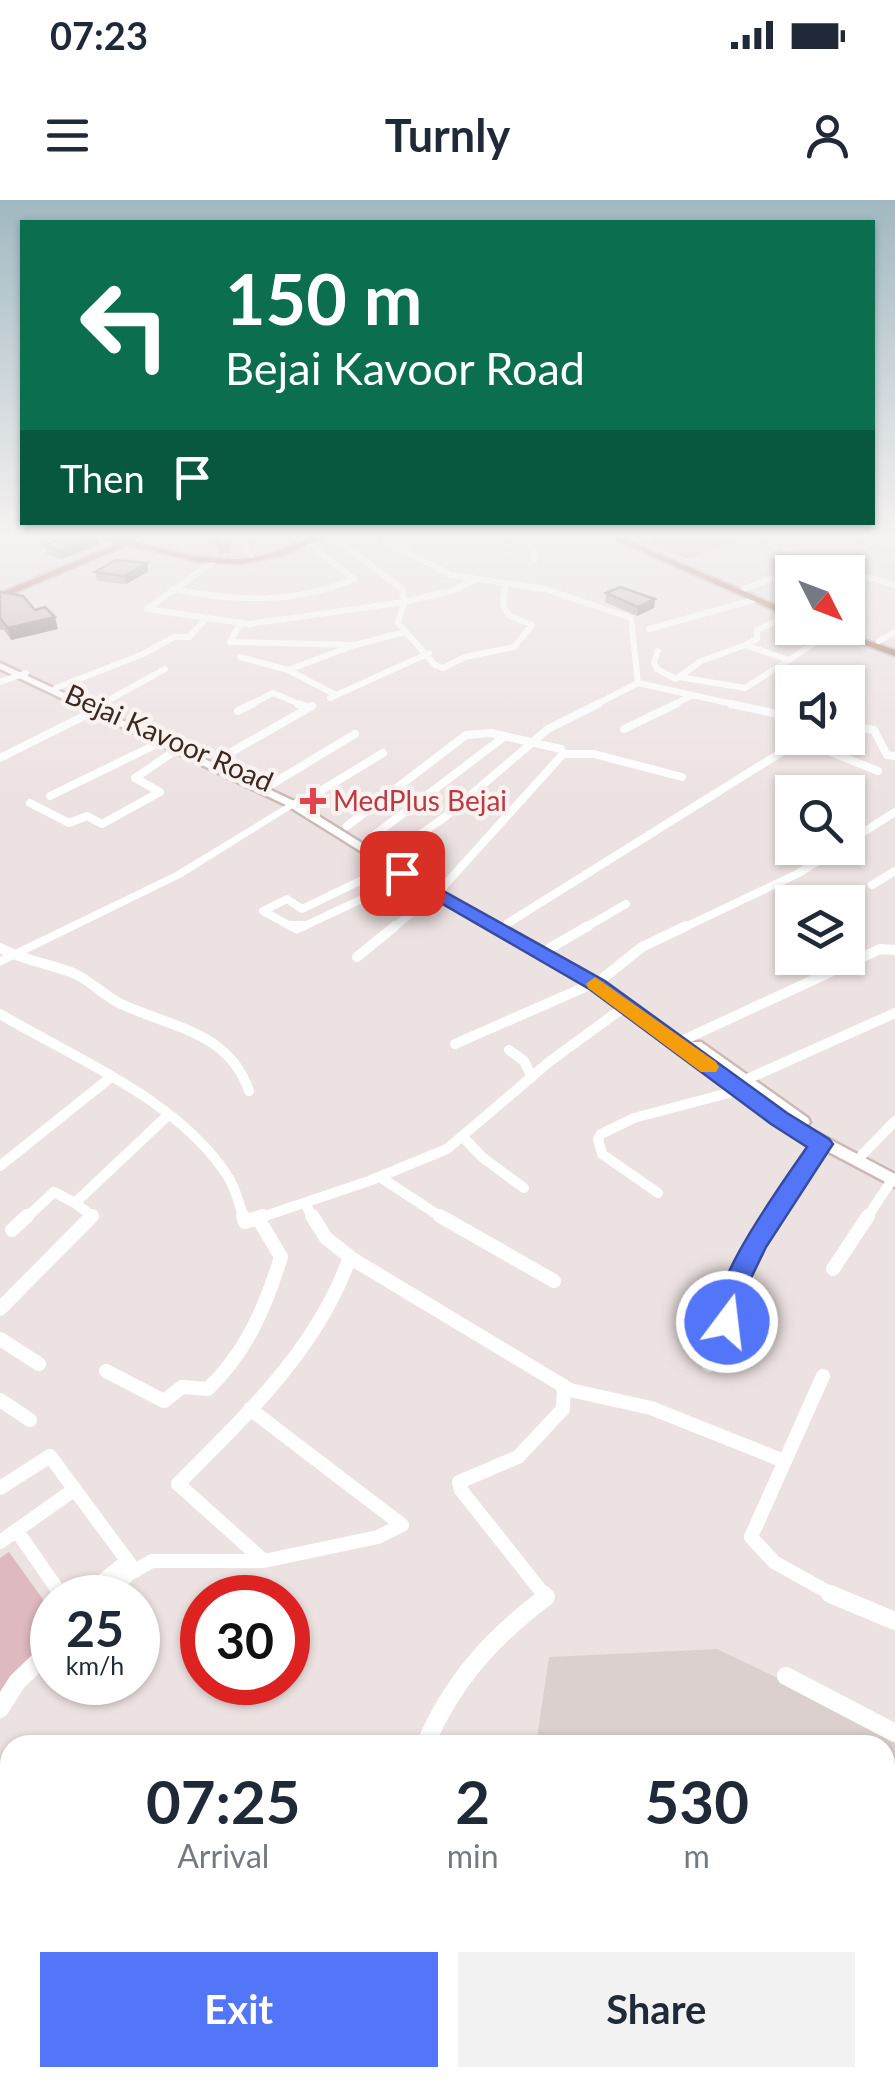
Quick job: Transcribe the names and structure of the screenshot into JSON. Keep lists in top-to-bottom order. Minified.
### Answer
{"streets":{"main road":["Bejai Kavoor Road"]},"places":{"health":["MedPlus Bejai"]},"north":"bottom right","page":{"status":"07:23","header":"Turnly","turn":["150 m","Bejai Kavoor Road"],"then":"Then","speed":"25 km/h","limit":"30","eta":["07:25","Arrival","2","min","530","m"],"buttons":["Exit","Share"]}}
